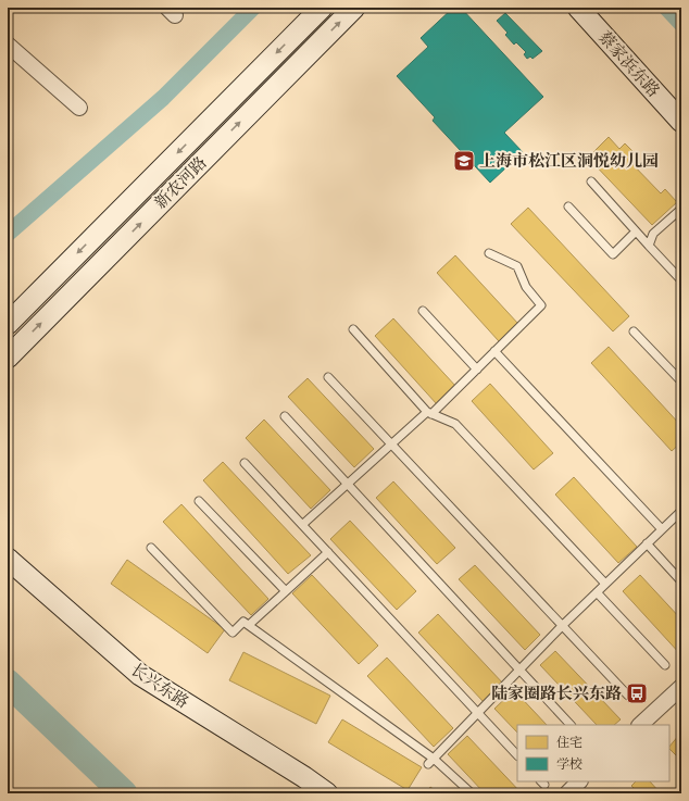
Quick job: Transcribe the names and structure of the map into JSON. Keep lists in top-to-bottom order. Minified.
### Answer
{"streets":{"street":["蔡家浜东路","新农河路","长兴东路"]},"places":{"school or university":["上海市松江区洞悦幼儿园"],"bus stop":["陆家圈路长兴东路"]},"legend":["住宅","学校"]}
